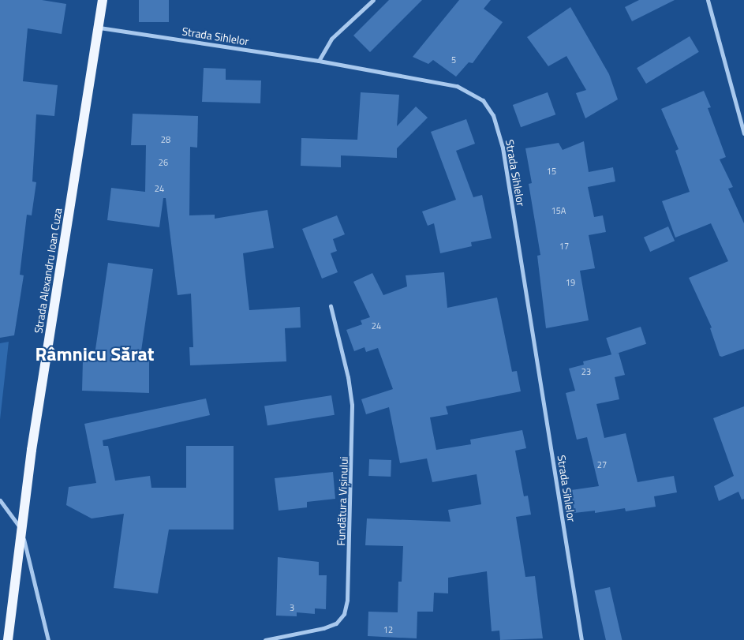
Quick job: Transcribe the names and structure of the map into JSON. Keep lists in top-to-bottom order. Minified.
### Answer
{"streets":{"main road":["Strada Alexandru Ioan Cuza"],"street":["Strada Sihlelor","Fundătura Vișinului"]},"crossings":[["Strada Sihlelor","Strada Alexandru Ioan Cuza"]],"districts":["Râmnicu Sărat"],"house_numbers":["5","28","26","15","24","15A","17","19","24","23","27","3","12"]}
